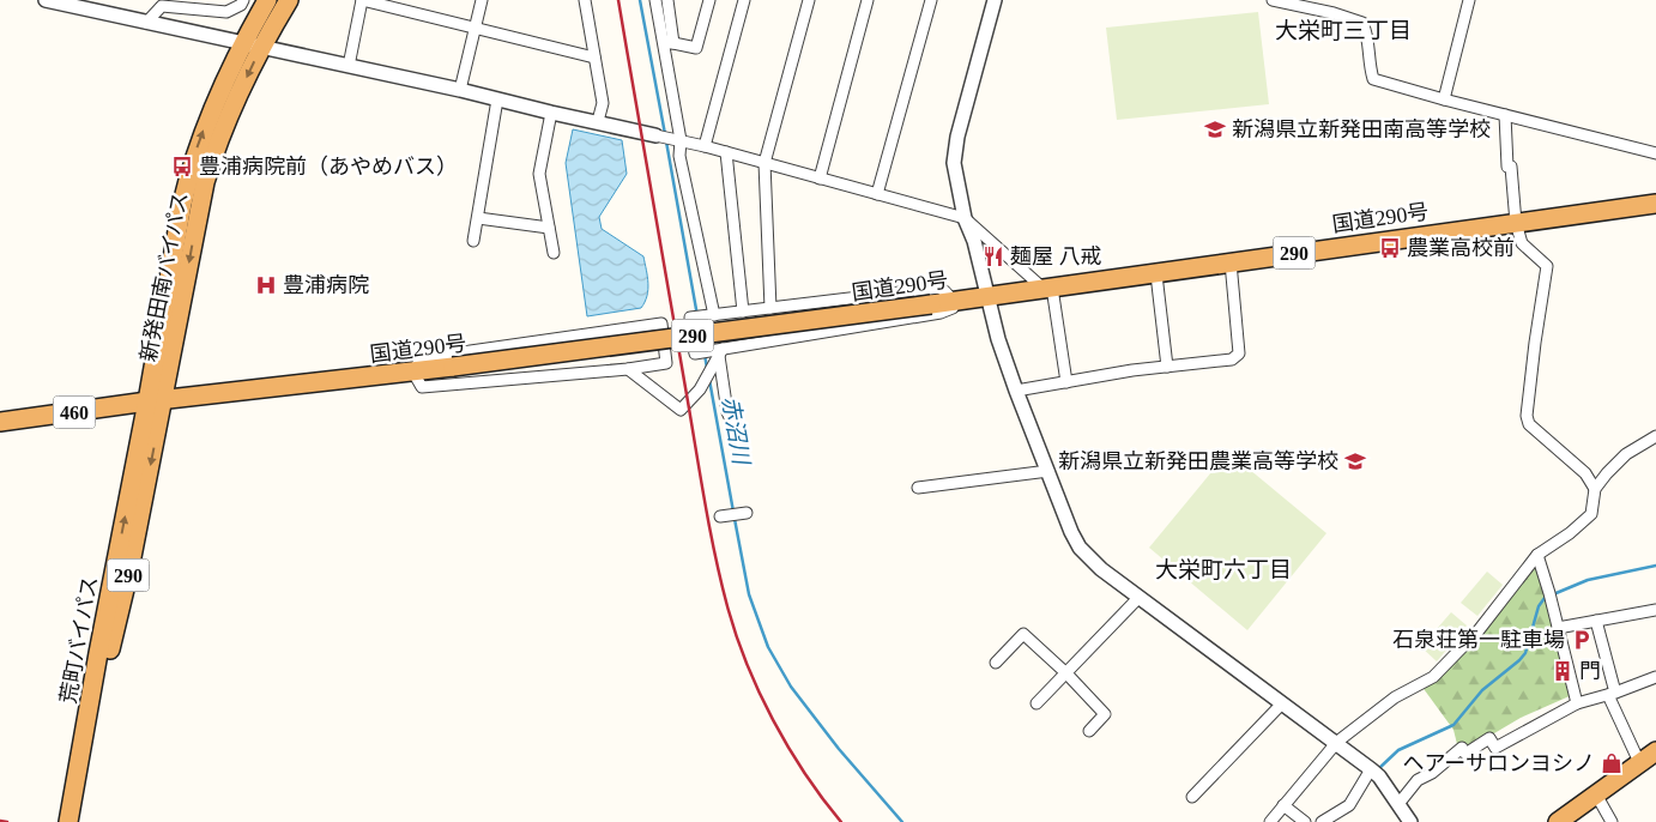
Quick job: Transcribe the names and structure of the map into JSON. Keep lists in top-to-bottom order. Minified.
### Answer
{"streets":{"highway":["国道290号","290","新発田南バイパス","460","荒町バイパス"]},"crossings":[["国道290号","新発田南バイパス"],["国道290号","460"],["国道290号","荒町バイパス"],["新発田南バイパス","460"],["新発田南バイパス","荒町バイパス"],["460","荒町バイパス"]],"districts":["大栄町三丁目","大栄町六丁目"],"water":["赤沼川"],"places":{"school or university":["新潟県立新発田南高等学校","新潟県立新発田農業高等学校"],"bus stop":["豊浦病院前（あやめバス）","農業高校前"],"restaurant":["麺屋 八戒"],"hospital":["豊浦病院"],"parking":["石泉荘第一駐車場"],"building":["門"],"shop":["ヘアーサロンヨシノ"]}}
